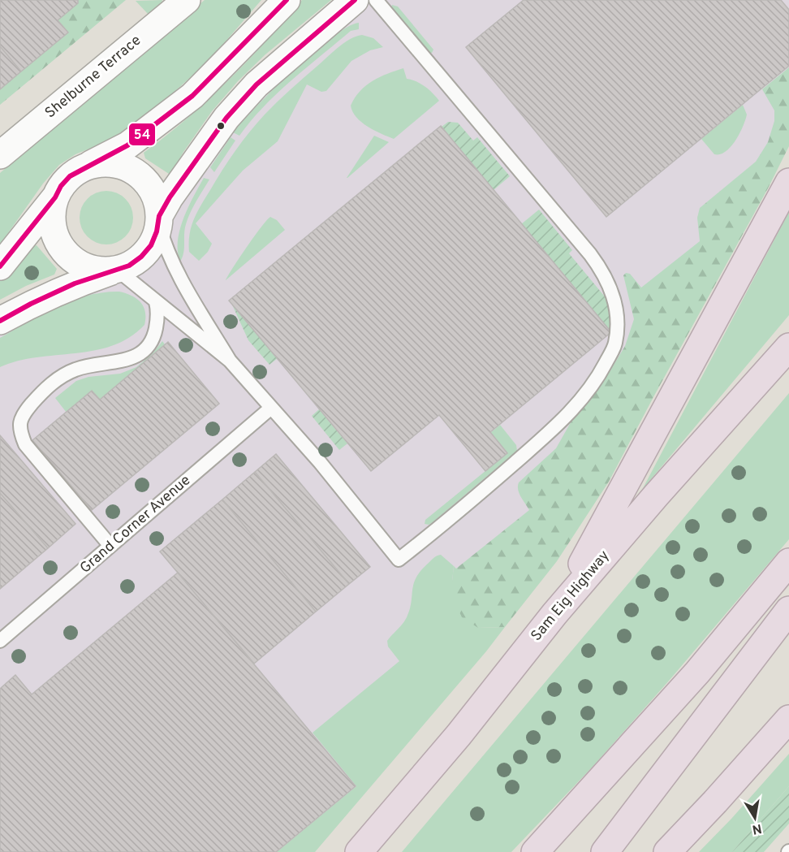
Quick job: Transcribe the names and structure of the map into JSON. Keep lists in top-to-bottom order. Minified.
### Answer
{"streets":{"highway":["Sam Eig Highway"],"street":["Shelburne Terrace"],"lane":["Grand Corner Avenue"]},"lines":["transit line 54"],"north":"bottom"}
